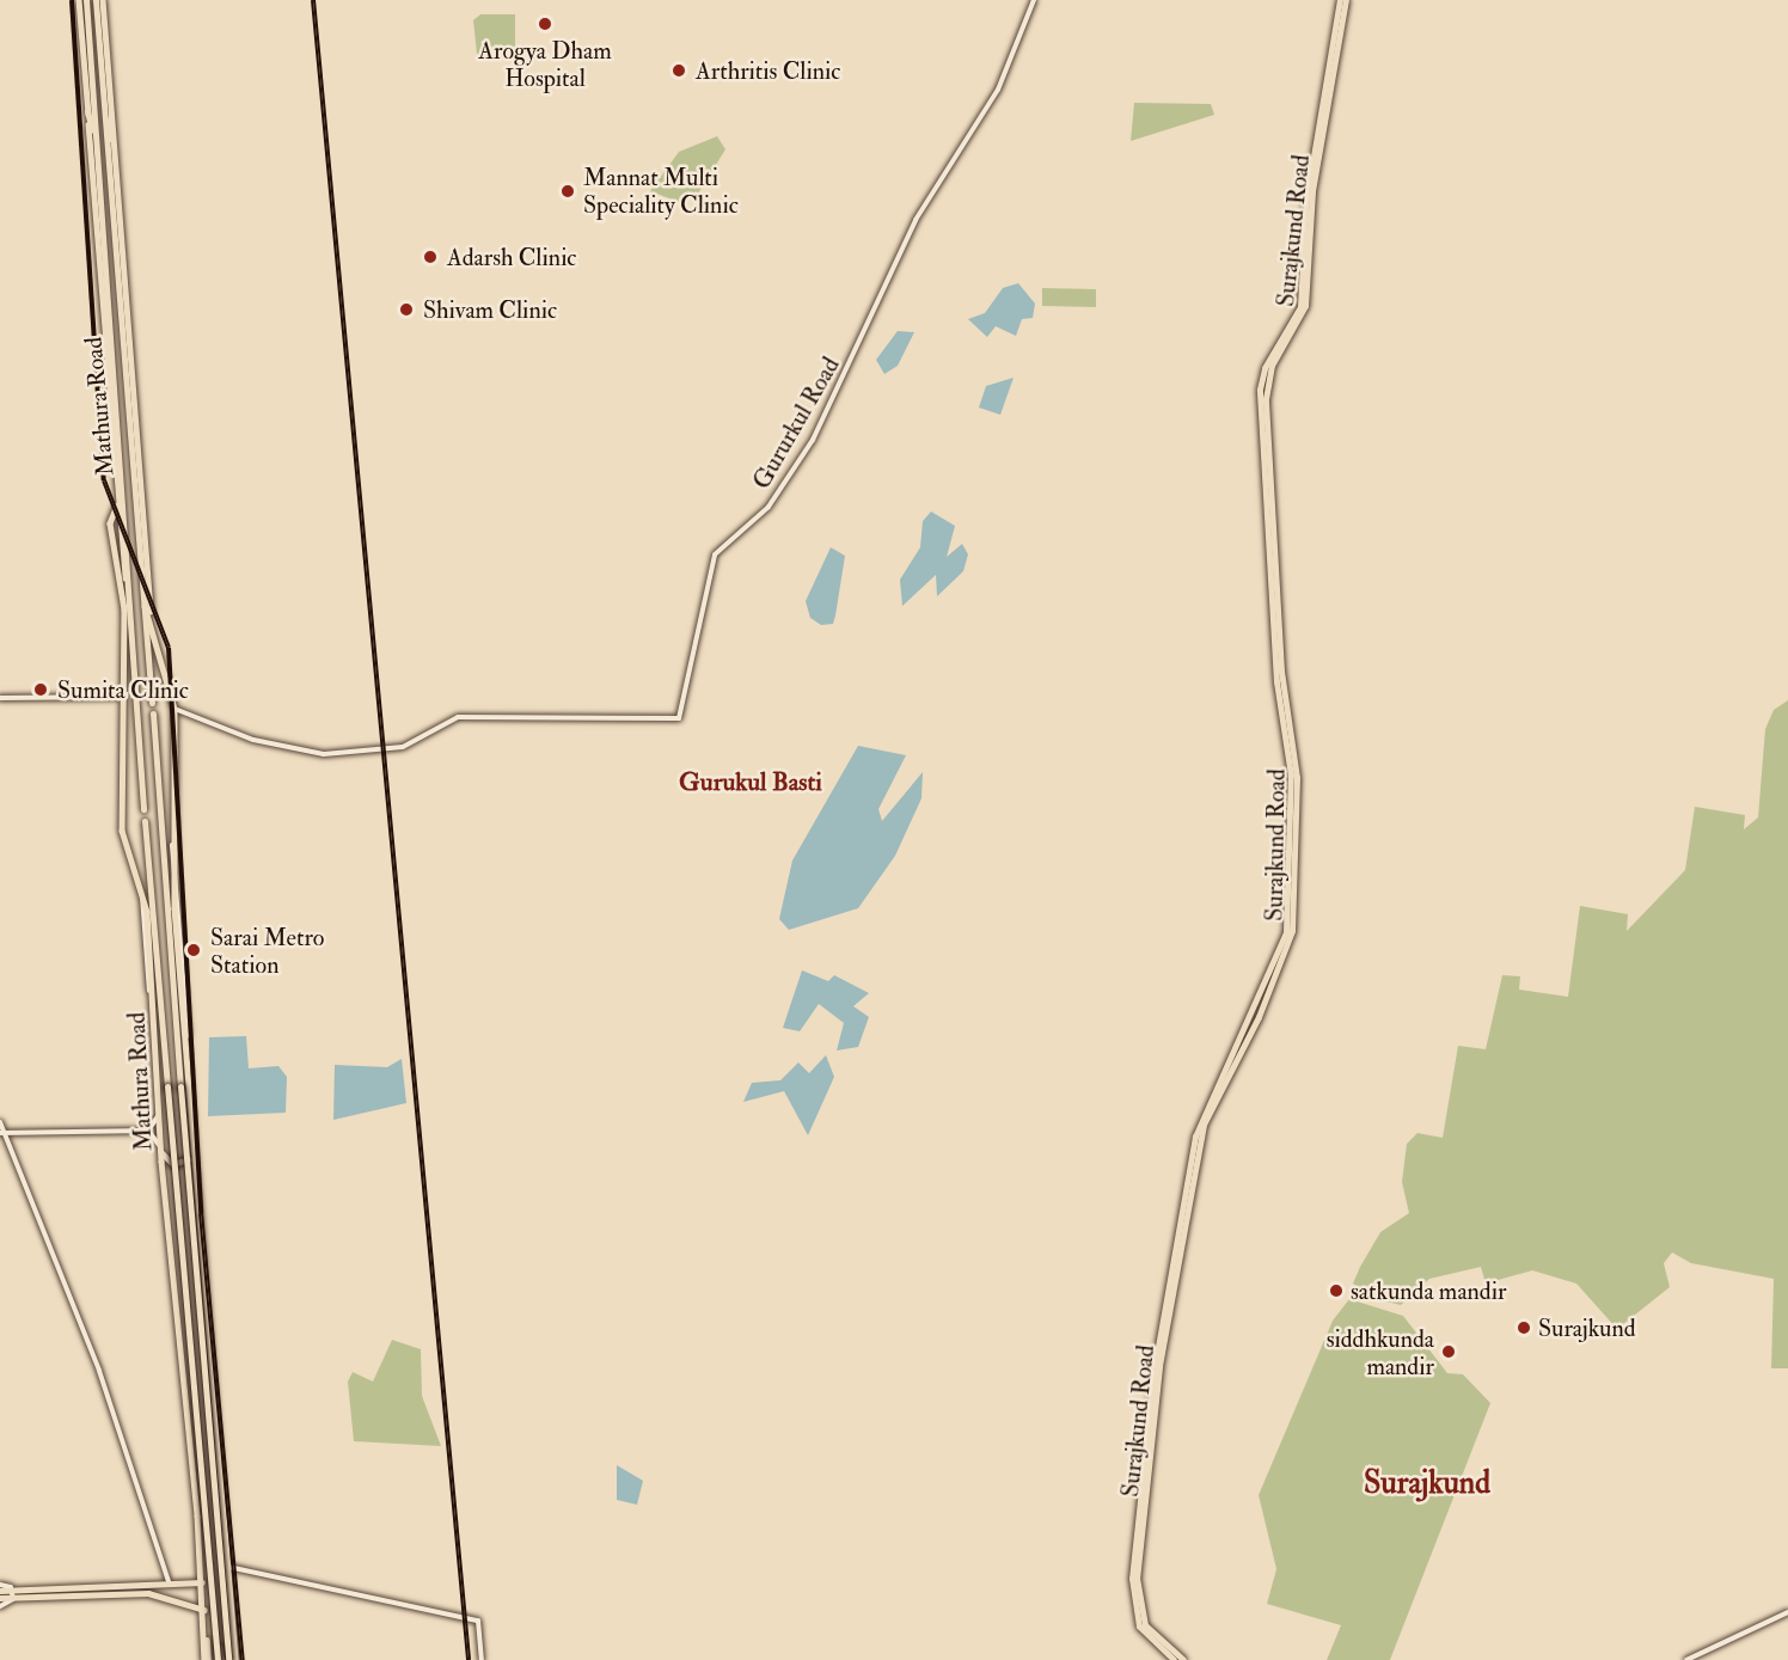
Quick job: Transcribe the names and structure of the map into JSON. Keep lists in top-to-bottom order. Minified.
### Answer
{"streets":{"highway":["Mathura Road"],"main road":["Surajkund Road"],"street":["Gururkul Road"]},"districts":["Gurukul Basti","Surajkund"],"places":["Arogya Dham Hospital","Arthritis Clinic","Mannat Multi Speciality Clinic","Adarsh Clinic","Shivam Clinic","Sumita Clinic","Sarai Metro Station","satkunda mandir","Surajkund","siddhkunda mandir"]}
